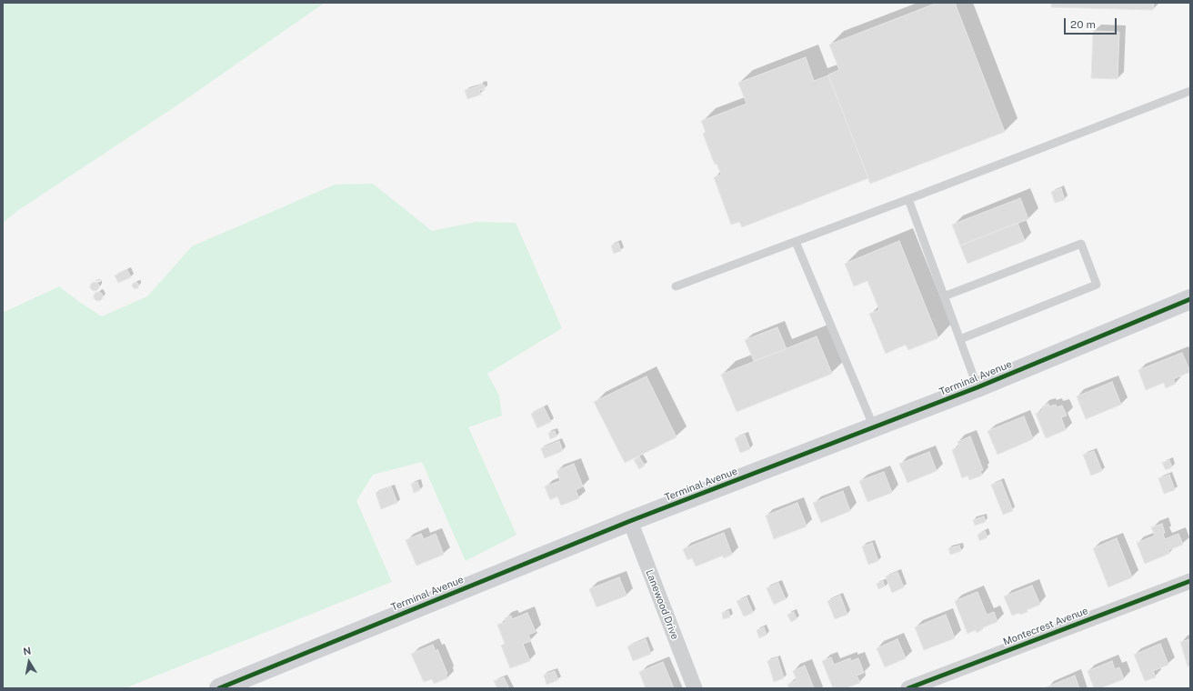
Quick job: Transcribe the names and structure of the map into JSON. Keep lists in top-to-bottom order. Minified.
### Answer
{"streets":{"street":["Terminal Avenue","Lanewood Drive","Montecrest Avenue"]},"crossings":[["Terminal Avenue","Lanewood Drive"]],"scale_bar":"20 m","north":"top"}
